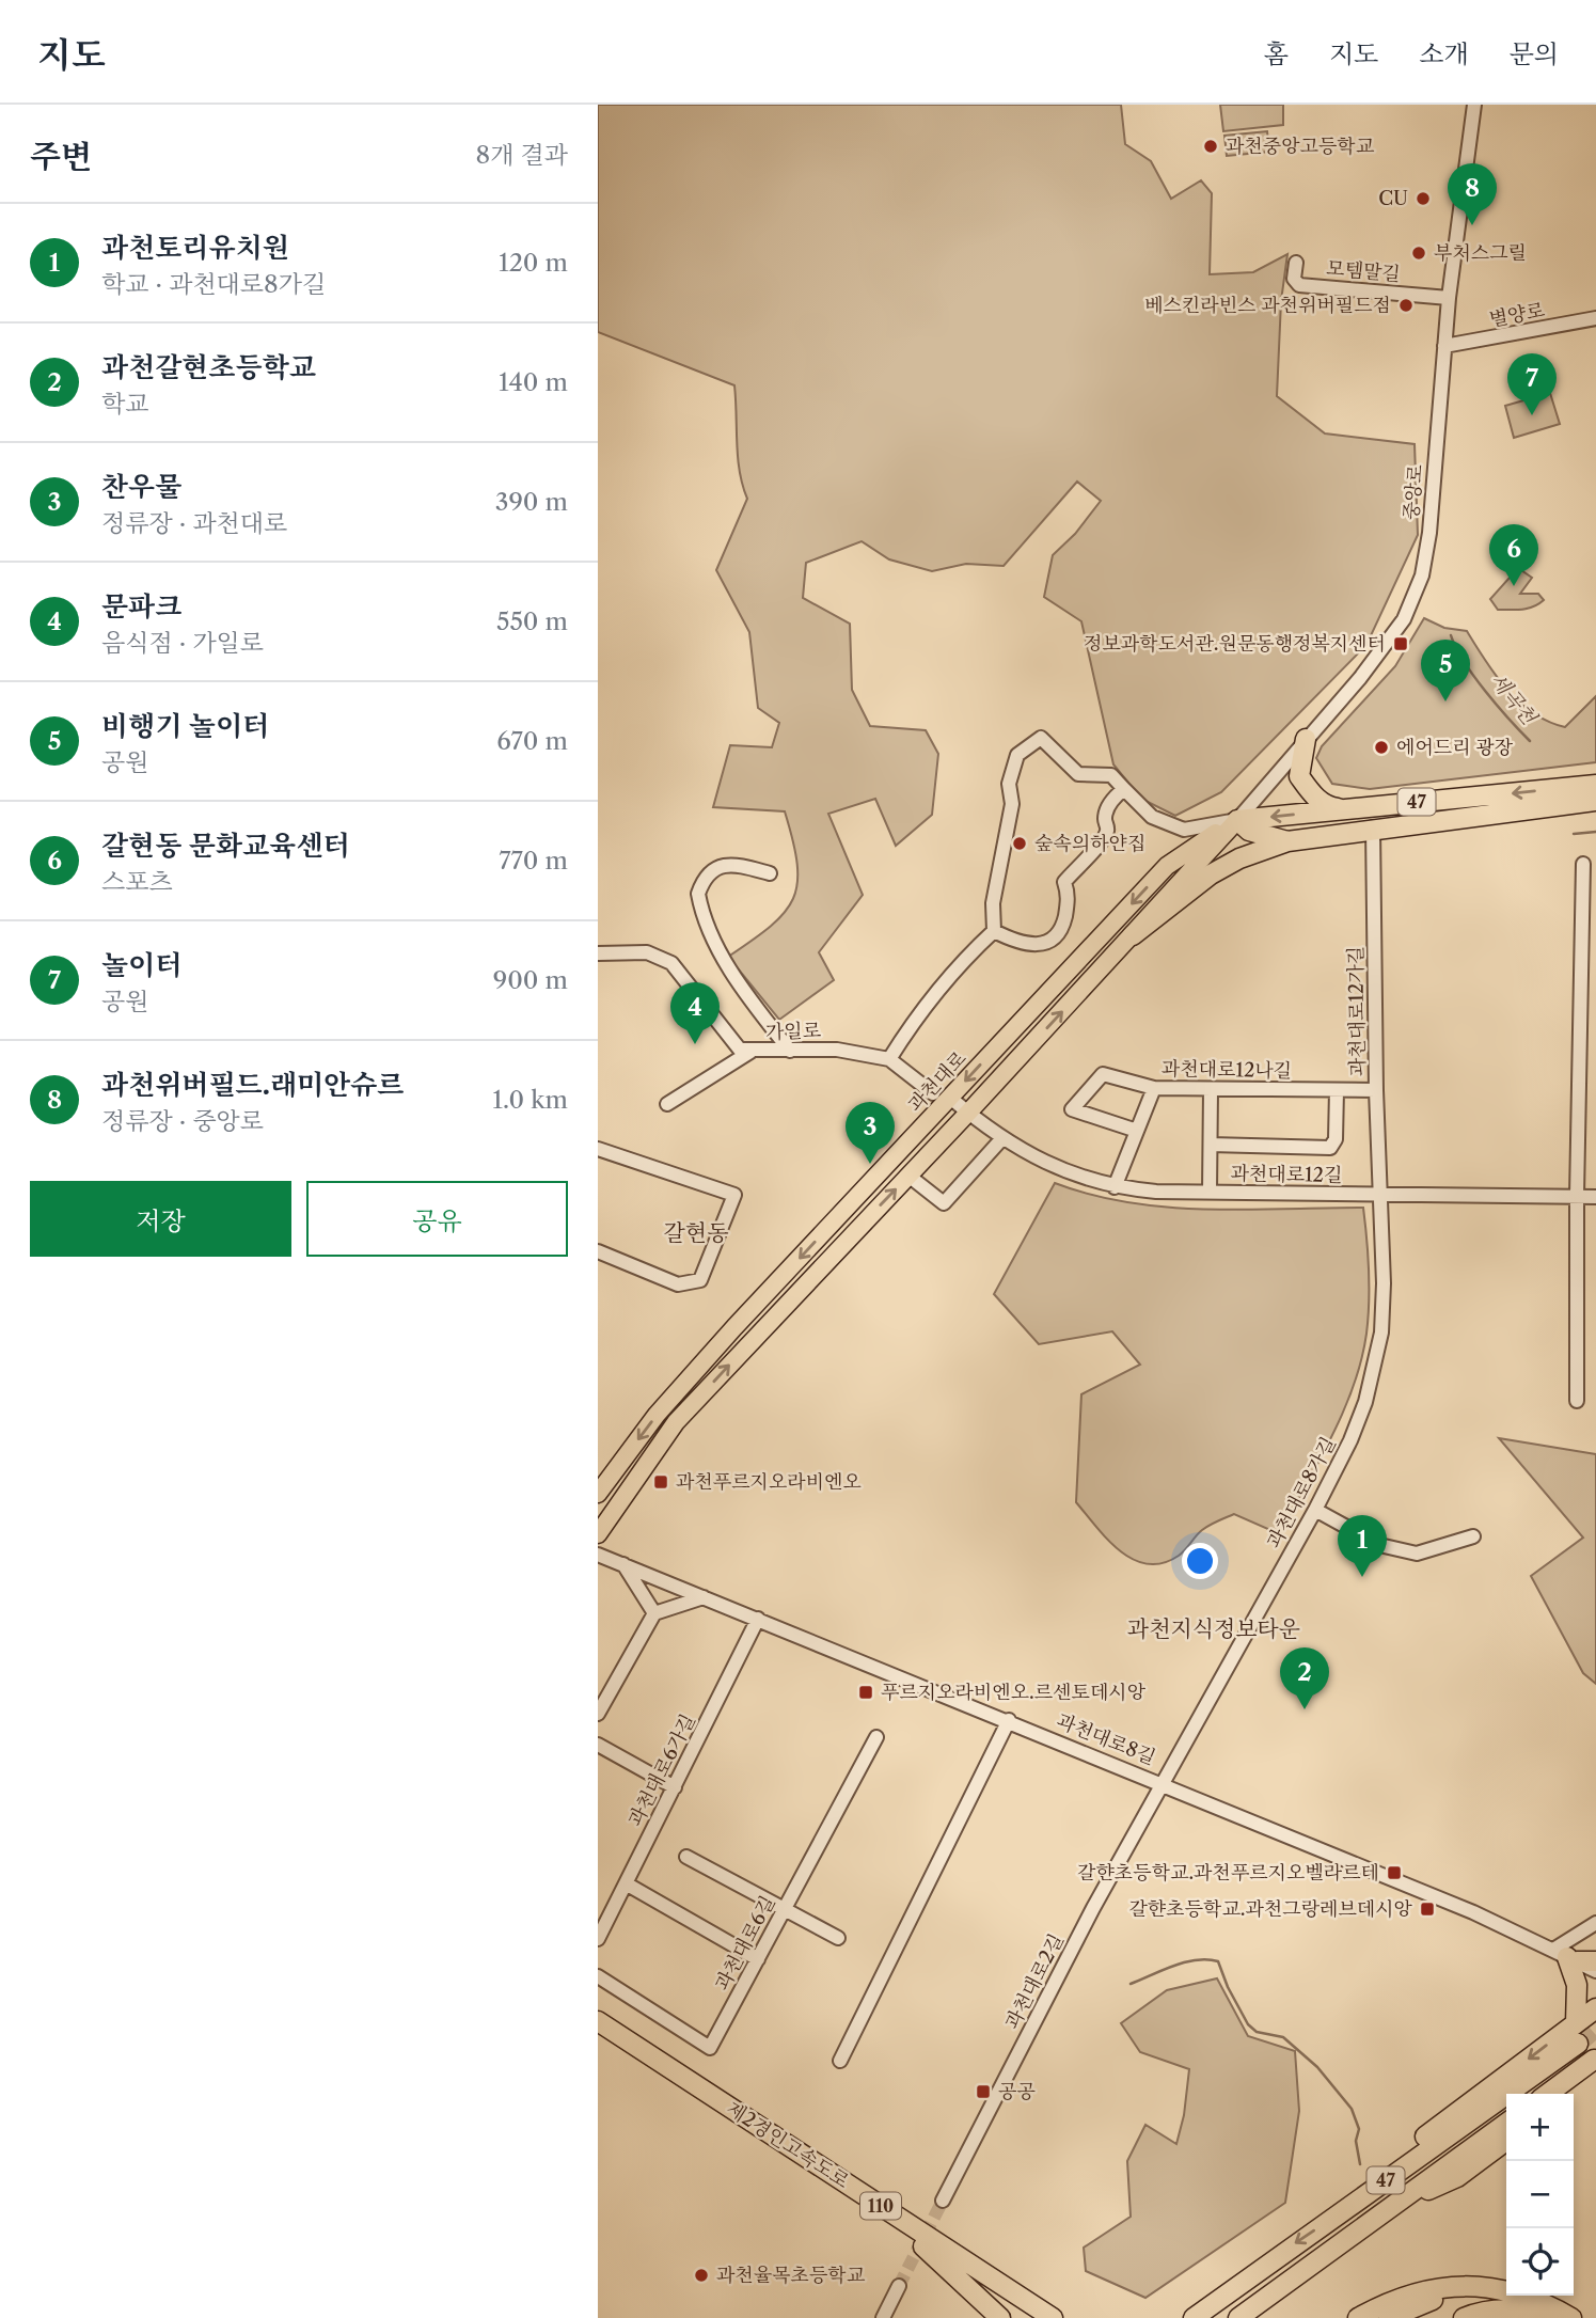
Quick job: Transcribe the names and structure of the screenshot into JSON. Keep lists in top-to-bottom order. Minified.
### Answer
{"streets":{"highway":["47","제2경인고속도로","110"],"main road":["과천대로"],"street":["모템말길","별양로","중앙로","과천대로12가길","가일로","과천대로12나길","과천대로12길","과천대로8가길","과천대로8길","과천대로6가길","과천대로6길","과천대로2길"]},"crossings":[["모템말길","중앙로"],["별양로","중앙로"],["중앙로","47"],["중앙로","과천대로"],["47","과천대로"],["과천대로12가길","과천대로12나길"],["과천대로12가길","과천대로12길"],["과천대로12가길","과천대로8가길"],["가일로","과천대로"],["가일로","과천대로12길"],["과천대로12길","과천대로8가길"],["과천대로8가길","과천대로8길"],["과천대로8가길","과천대로2길"],["과천대로8길","과천대로6가길"],["과천대로8길","과천대로2길"]],"districts":["갈현동","과천지식정보타운"],"water":["세곡천"],"places":{"other":["과천중앙고등학교","CU","부처스그릴","베스킨라빈스 과천위버필드점","에어드리 광장","숲속의하얀집","과천율목초등학교"],"transit":["정보과학도서관.원문동행정복지센터","과천푸르지오라비엔오","푸르지오라비엔오.르센토데시앙","갈햔초등학교.과천푸르지오벨라르테","갈햔초등학교.과천그랑레브데시앙","공공"]},"page":{"header":"지도","nav":["홈","지도","소개","문의"],"heading":["주변","8개 결과"],"pins":["8","7","6","5","4","3","1","2"],"list":[{"mark":"1","name":"과천토리유치원","note":"학교 · 과천대로8가길","value":"120 m"},{"mark":"2","name":"과천갈현초등학교","note":"학교","value":"140 m"},{"mark":"3","name":"찬우물","note":"정류장 · 과천대로","value":"390 m"},{"mark":"4","name":"문파크","note":"음식점 · 가일로","value":"550 m"},{"mark":"5","name":"비행기 놀이터","note":"공원","value":"670 m"},{"mark":"6","name":"갈현동 문화교육센터","note":"스포츠","value":"770 m"},{"mark":"7","name":"놀이터","note":"공원","value":"900 m"},{"mark":"8","name":"과천위버필드.래미안슈르","note":"정류장 · 중앙로","value":"1.0 km"}],"buttons":["저장","공유"],"map_buttons":["+","−"]}}
